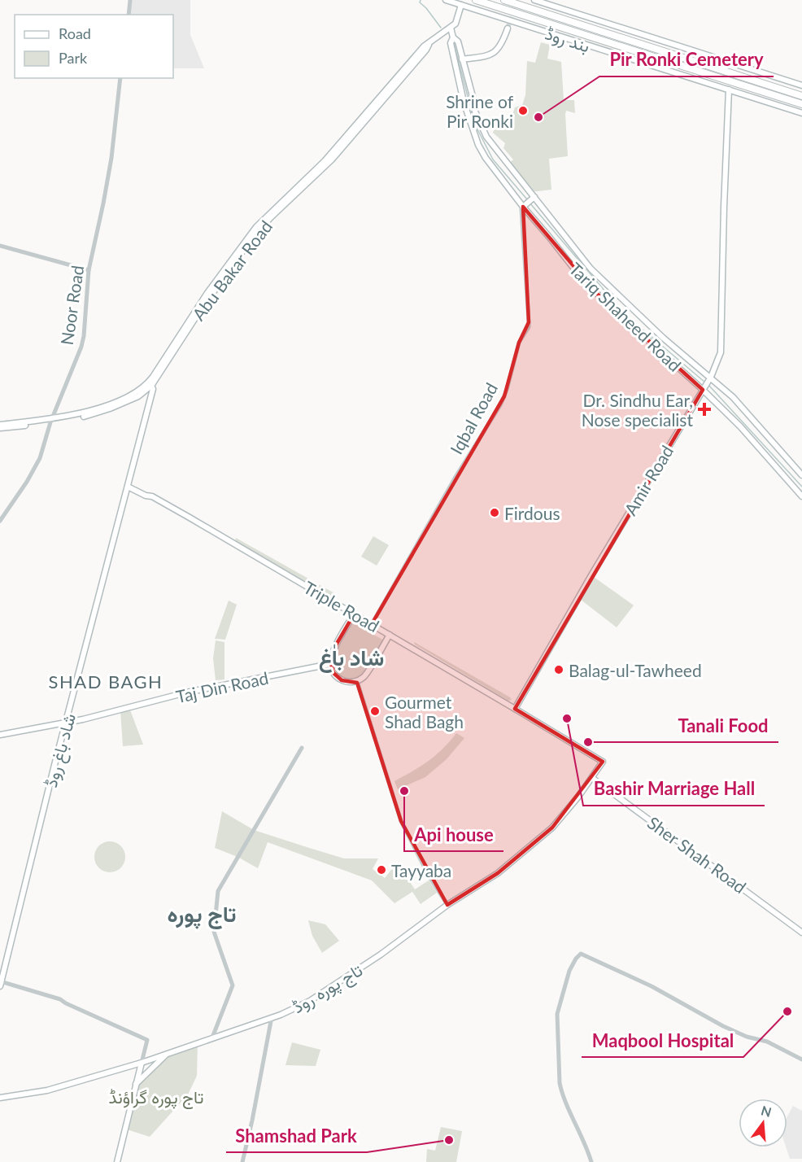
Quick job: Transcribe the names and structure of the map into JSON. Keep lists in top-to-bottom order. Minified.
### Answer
{"streets":{"main road":["بند روڈ","Abu Bakar Road","Tariq Shaheed Road","Amir Road","Triple Road","Taj Din Road","شاد باغ روڈ","Sher Shah Road","تاج پورہ روڈ"],"street":["Noor Road","Iqbal Road"]},"crossings":[["بند روڈ","Abu Bakar Road"],["بند روڈ","Amir Road"],["Abu Bakar Road","Noor Road"],["Abu Bakar Road","Tariq Shaheed Road"],["Abu Bakar Road","شاد باغ روڈ"],["Tariq Shaheed Road","Iqbal Road"],["Tariq Shaheed Road","Amir Road"],["Iqbal Road","Triple Road"],["Amir Road","Triple Road"],["Triple Road","شاد باغ روڈ"],["Triple Road","تاج پورہ روڈ"],["Taj Din Road","شاد باغ روڈ"],["Sher Shah Road","تاج پورہ روڈ"]],"districts":["شاد باٰغ","SHAD BAGH","تاج پورہ"],"parks":["تاج پورہ گراؤنڈ"],"places":{"other":["Shrine of Pir Ronki","Pir Ronki Cemetery","Firdous","Balag-ul-Tawheed","Gourmet Shad Bagh","Bashir Marriage Hall","Tanali Food","Api house","Tayyaba","Maqbool Hospital","Shamshad Park"],"health":["Dr. Sindhu Ear, Nose specialist"]},"legend":["Road","Park"],"north":"top"}
